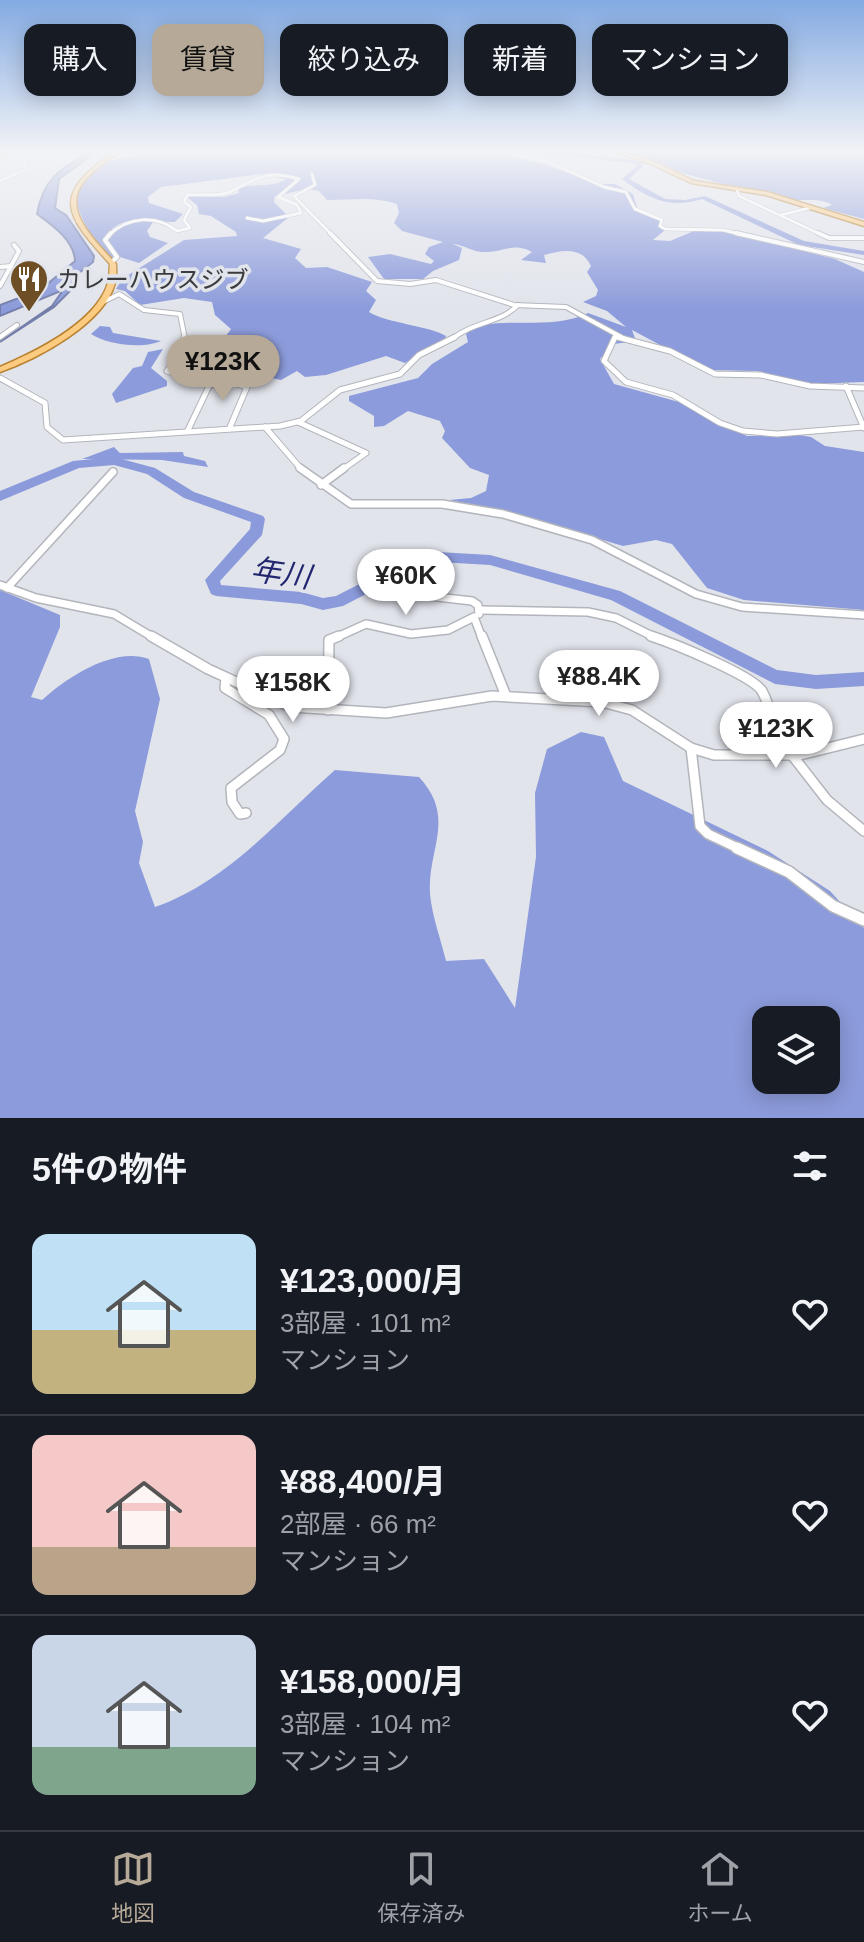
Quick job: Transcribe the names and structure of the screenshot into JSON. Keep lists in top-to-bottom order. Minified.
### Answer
{"water":["年川"],"places":{"restaurant":["カレーハウスジブ"]},"page":{"chip":["購入","賃貸","絞り込み","新着","マンション"],"price":["¥123K","¥60K","¥88.4K","¥158K","¥123K"],"heading":"5件の物件","list":[{"name":"¥123,000/月","note":"3部屋 · 101 m² · マンション"},{"name":"¥88,400/月","note":"2部屋 · 66 m² · マンション"},{"name":"¥158,000/月","note":"3部屋 · 104 m² · マンション"}],"tabs":["地図","保存済み","ホーム"]}}
